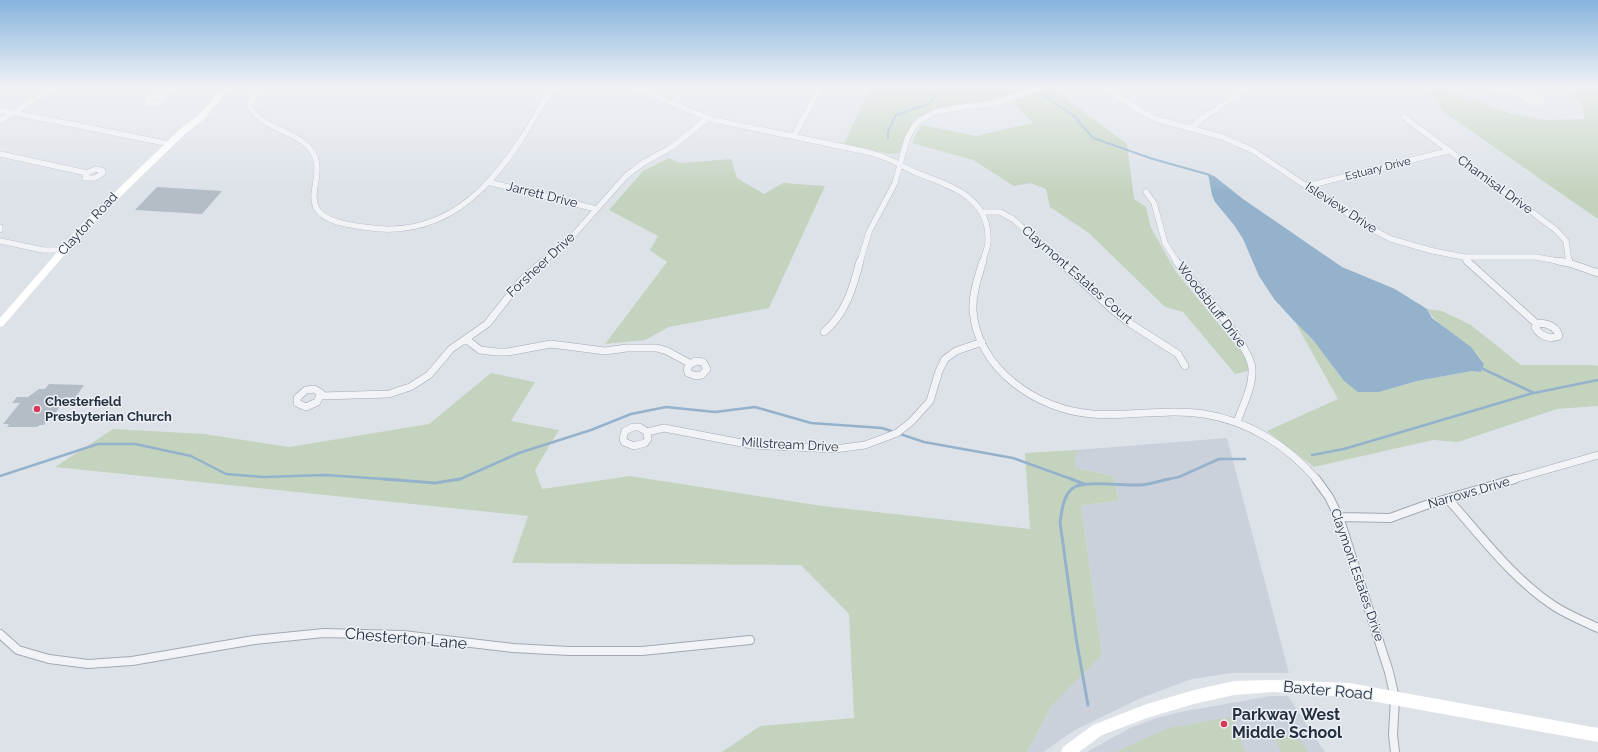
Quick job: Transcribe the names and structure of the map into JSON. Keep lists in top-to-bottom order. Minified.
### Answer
{"streets":{"main road":["Clayton Road","Baxter Road"],"street":["Estuary Drive","Chamisal Drive","Jarrett Drive","Isleview Drive","Forsheer Drive","Claymont Estates Court","Woodsbluff Drive","Millstream Drive","Narrows Drive","Claymont Estates Drive","Chesterton Lane"]},"crossings":[["Estuary Drive","Chamisal Drive"],["Estuary Drive","Isleview Drive"],["Chamisal Drive","Isleview Drive"],["Jarrett Drive","Forsheer Drive"],["Claymont Estates Court","Claymont Estates Drive"],["Woodsbluff Drive","Claymont Estates Drive"],["Millstream Drive","Claymont Estates Drive"],["Narrows Drive","Claymont Estates Drive"],["Claymont Estates Drive","Baxter Road"]],"places":["Chesterfield Presbyterian Church","Parkway West Middle School"]}
